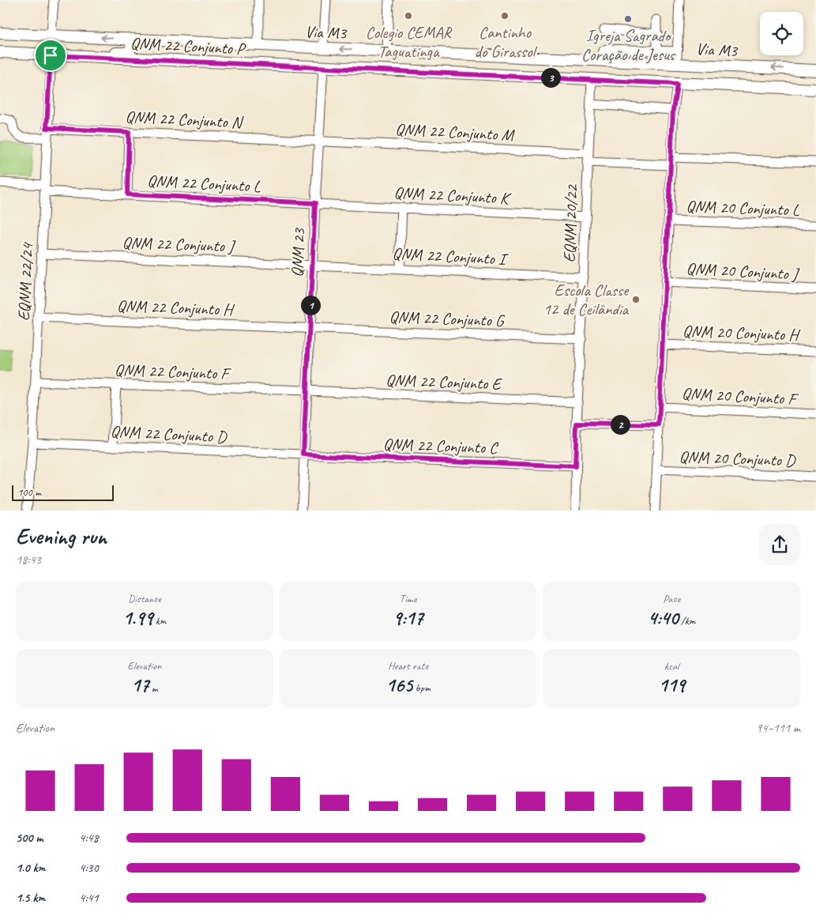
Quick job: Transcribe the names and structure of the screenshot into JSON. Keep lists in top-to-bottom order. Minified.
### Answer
{"streets":{"main road":["Via M3","QNM 22 Conjunto P"],"street":["QNM 22 Conjunto N","QNM 22 Conjunto M","QNM 22 Conjunto L","QNM 22 Conjunto K","QNM 20 Conjunto L","EQNM 20/22","QNM 22 Conjunto J","QNM 23","QNM 22 Conjunto I","QNM 20 Conjunto J","EQNM 22/24","QNM 22 Conjunto H","QNM 22 Conjunto G","QNM 20 Conjunto H","QNM 22 Conjunto F","QNM 22 Conjunto E","QNM 20 Conjunto F","QNM 22 Conjunto D","QNM 22 Conjunto C","QNM 20 Conjunto D"]},"crossings":[["QNM 22 Conjunto P","QNM 23"],["QNM 22 Conjunto P","EQNM 22/24"],["QNM 22 Conjunto N","QNM 22 Conjunto M"],["QNM 22 Conjunto N","QNM 23"],["QNM 22 Conjunto N","EQNM 22/24"],["QNM 22 Conjunto M","EQNM 20/22"],["QNM 22 Conjunto M","QNM 23"],["QNM 22 Conjunto L","QNM 22 Conjunto K"],["QNM 22 Conjunto L","QNM 23"],["QNM 22 Conjunto L","EQNM 22/24"],["QNM 22 Conjunto K","EQNM 20/22"],["QNM 22 Conjunto K","QNM 23"],["EQNM 20/22","QNM 22 Conjunto I"],["EQNM 20/22","QNM 22 Conjunto G"],["EQNM 20/22","QNM 22 Conjunto E"],["EQNM 20/22","QNM 22 Conjunto C"],["QNM 22 Conjunto J","QNM 23"],["QNM 22 Conjunto J","QNM 22 Conjunto I"],["QNM 22 Conjunto J","EQNM 22/24"],["QNM 23","QNM 22 Conjunto I"],["QNM 23","QNM 22 Conjunto H"],["QNM 23","QNM 22 Conjunto G"],["QNM 23","QNM 22 Conjunto F"],["QNM 23","QNM 22 Conjunto E"],["QNM 23","QNM 22 Conjunto D"],["QNM 23","QNM 22 Conjunto C"],["EQNM 22/24","QNM 22 Conjunto H"],["EQNM 22/24","QNM 22 Conjunto F"],["EQNM 22/24","QNM 22 Conjunto D"],["QNM 22 Conjunto H","QNM 22 Conjunto G"],["QNM 22 Conjunto F","QNM 22 Conjunto E"],["QNM 22 Conjunto D","QNM 22 Conjunto C"]],"places":["Colegio CEMAR Taguatinga","Cantinho do Girassol","Igreja Sagrado Coração de Jesus","Escola Classe 12 de Ceilândia"],"scale_bar":"100 m","page":{"pins":["3","1","2"],"scale":"100 m","heading":["Evening run","18:43"],"stats":[["Distance","1.99 km"],["Time","9:17"],["Pace","4:40 /km"],["Elevation","17 m"],["Heart rate","165 bpm"],["kcal","119"]],"chart":["Elevation","94–111 m"],"list":[{"name":"500 m","note":"4:48"},{"name":"1.0 km","note":"4:30"},{"name":"1.5 km","note":"4:41"}]}}
